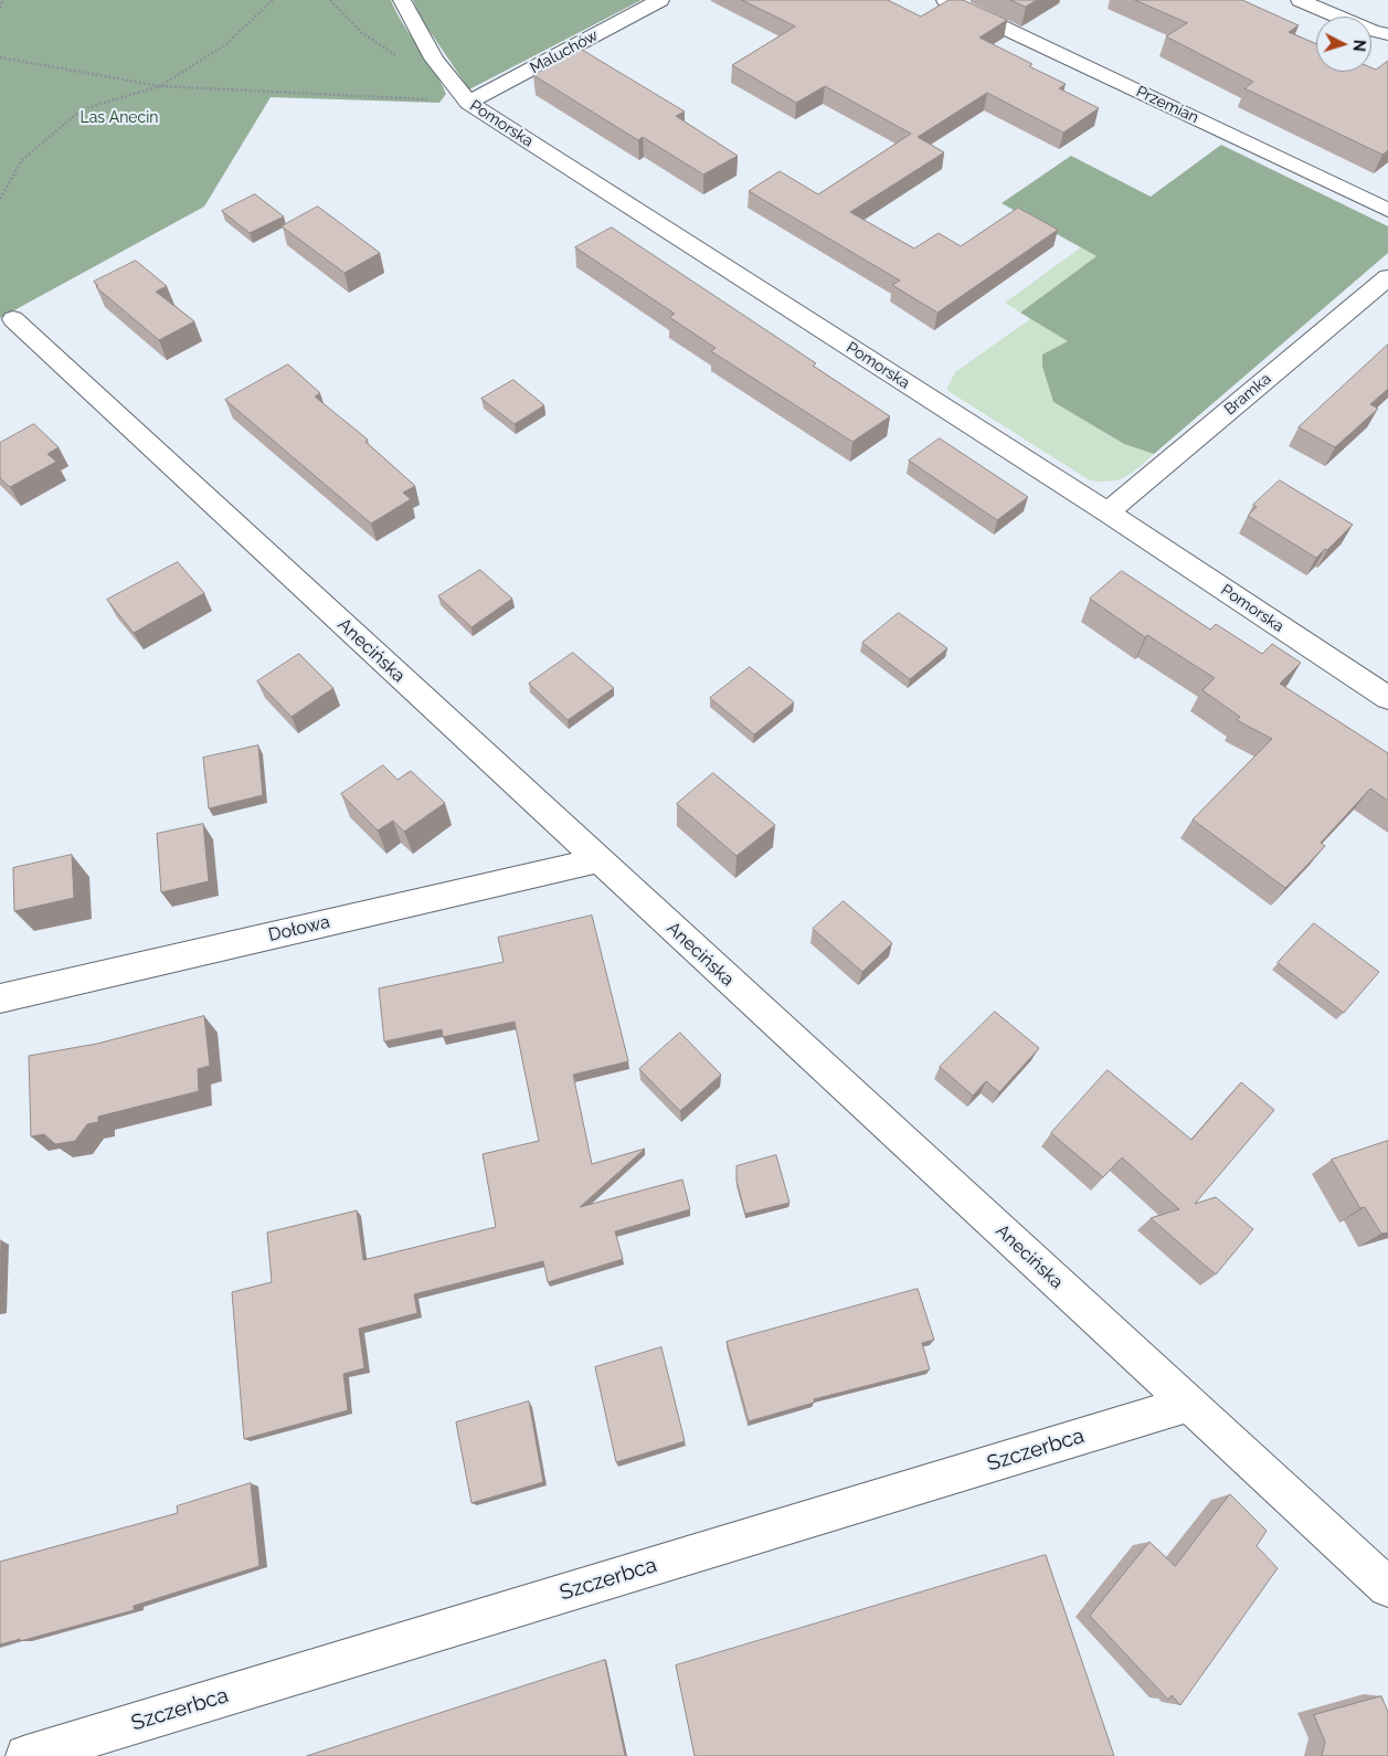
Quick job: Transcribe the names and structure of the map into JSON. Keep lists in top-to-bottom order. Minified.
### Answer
{"streets":{"street":["Maluchów","Przemian","Pomorska","Bramka","Anecińska","Dołowa","Szczerbca"]},"crossings":[["Maluchów","Pomorska"],["Pomorska","Bramka"],["Anecińska","Dołowa"],["Anecińska","Szczerbca"]],"parks":["Las Anecin"],"north":"right"}
